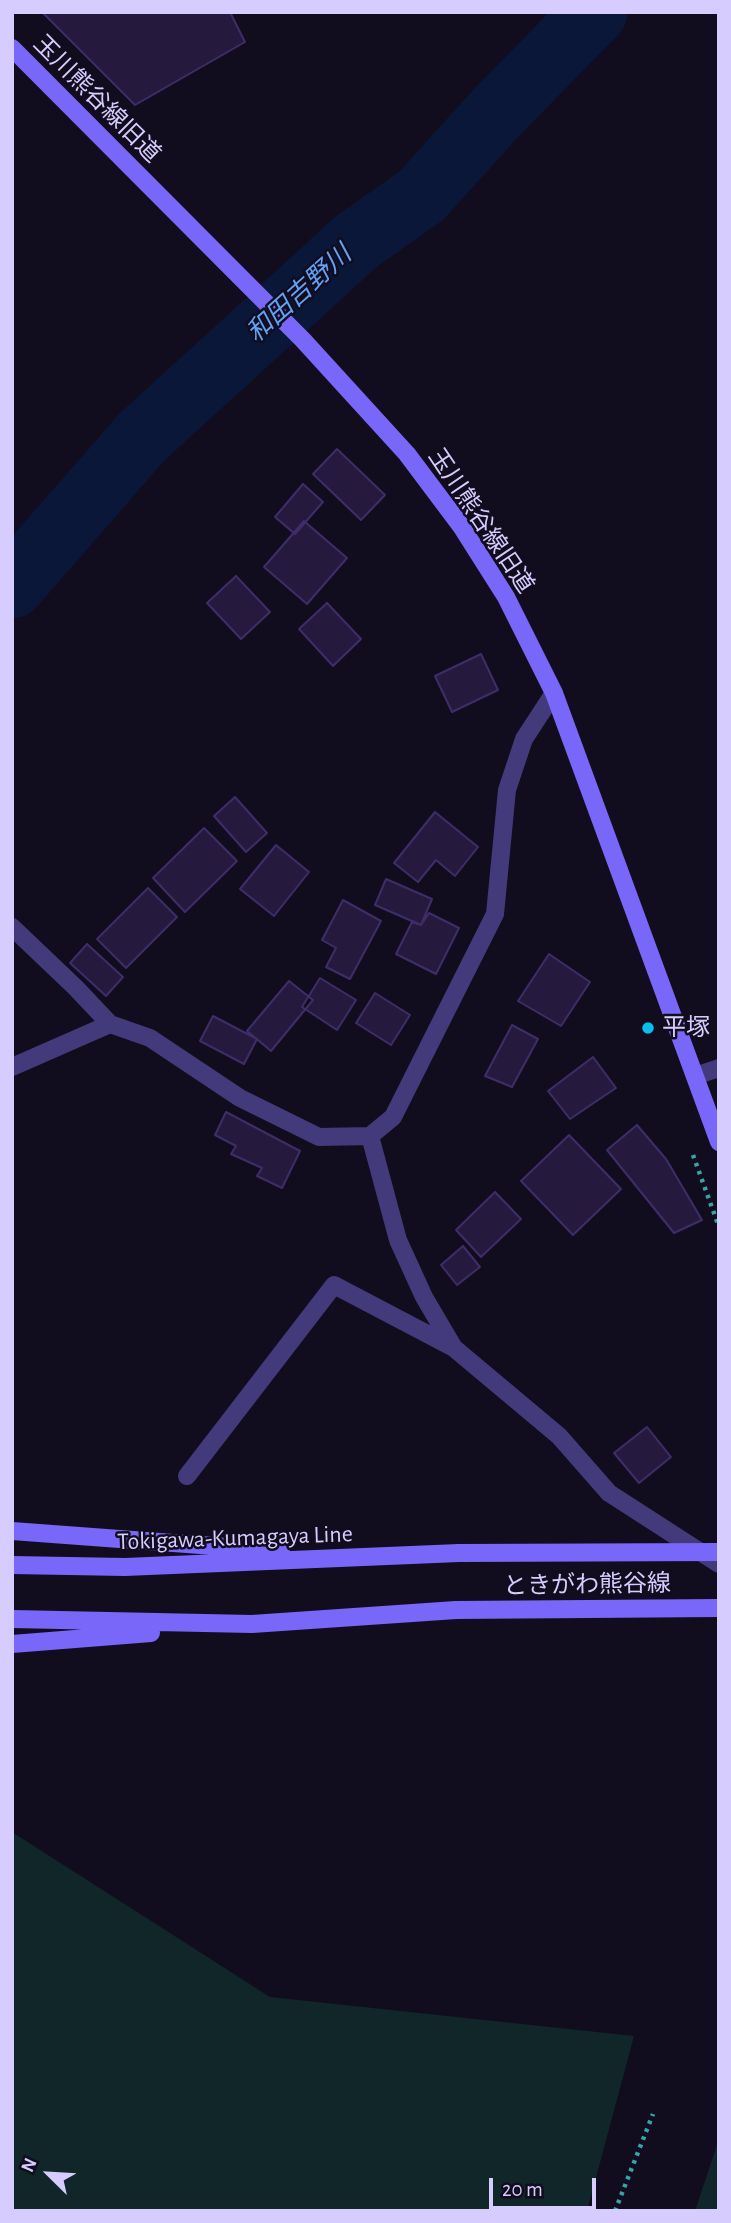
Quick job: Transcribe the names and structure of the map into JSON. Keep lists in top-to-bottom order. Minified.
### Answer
{"streets":{"main road":["玉川熊谷線旧道","Tokigawa-Kumagaya Line","ときがわ熊谷線"]},"crossings":[["Tokigawa-Kumagaya Line","ときがわ熊谷線"]],"water":["和田吉野川"],"places":["平塚"],"scale_bar":"20 m","north":"top left"}
